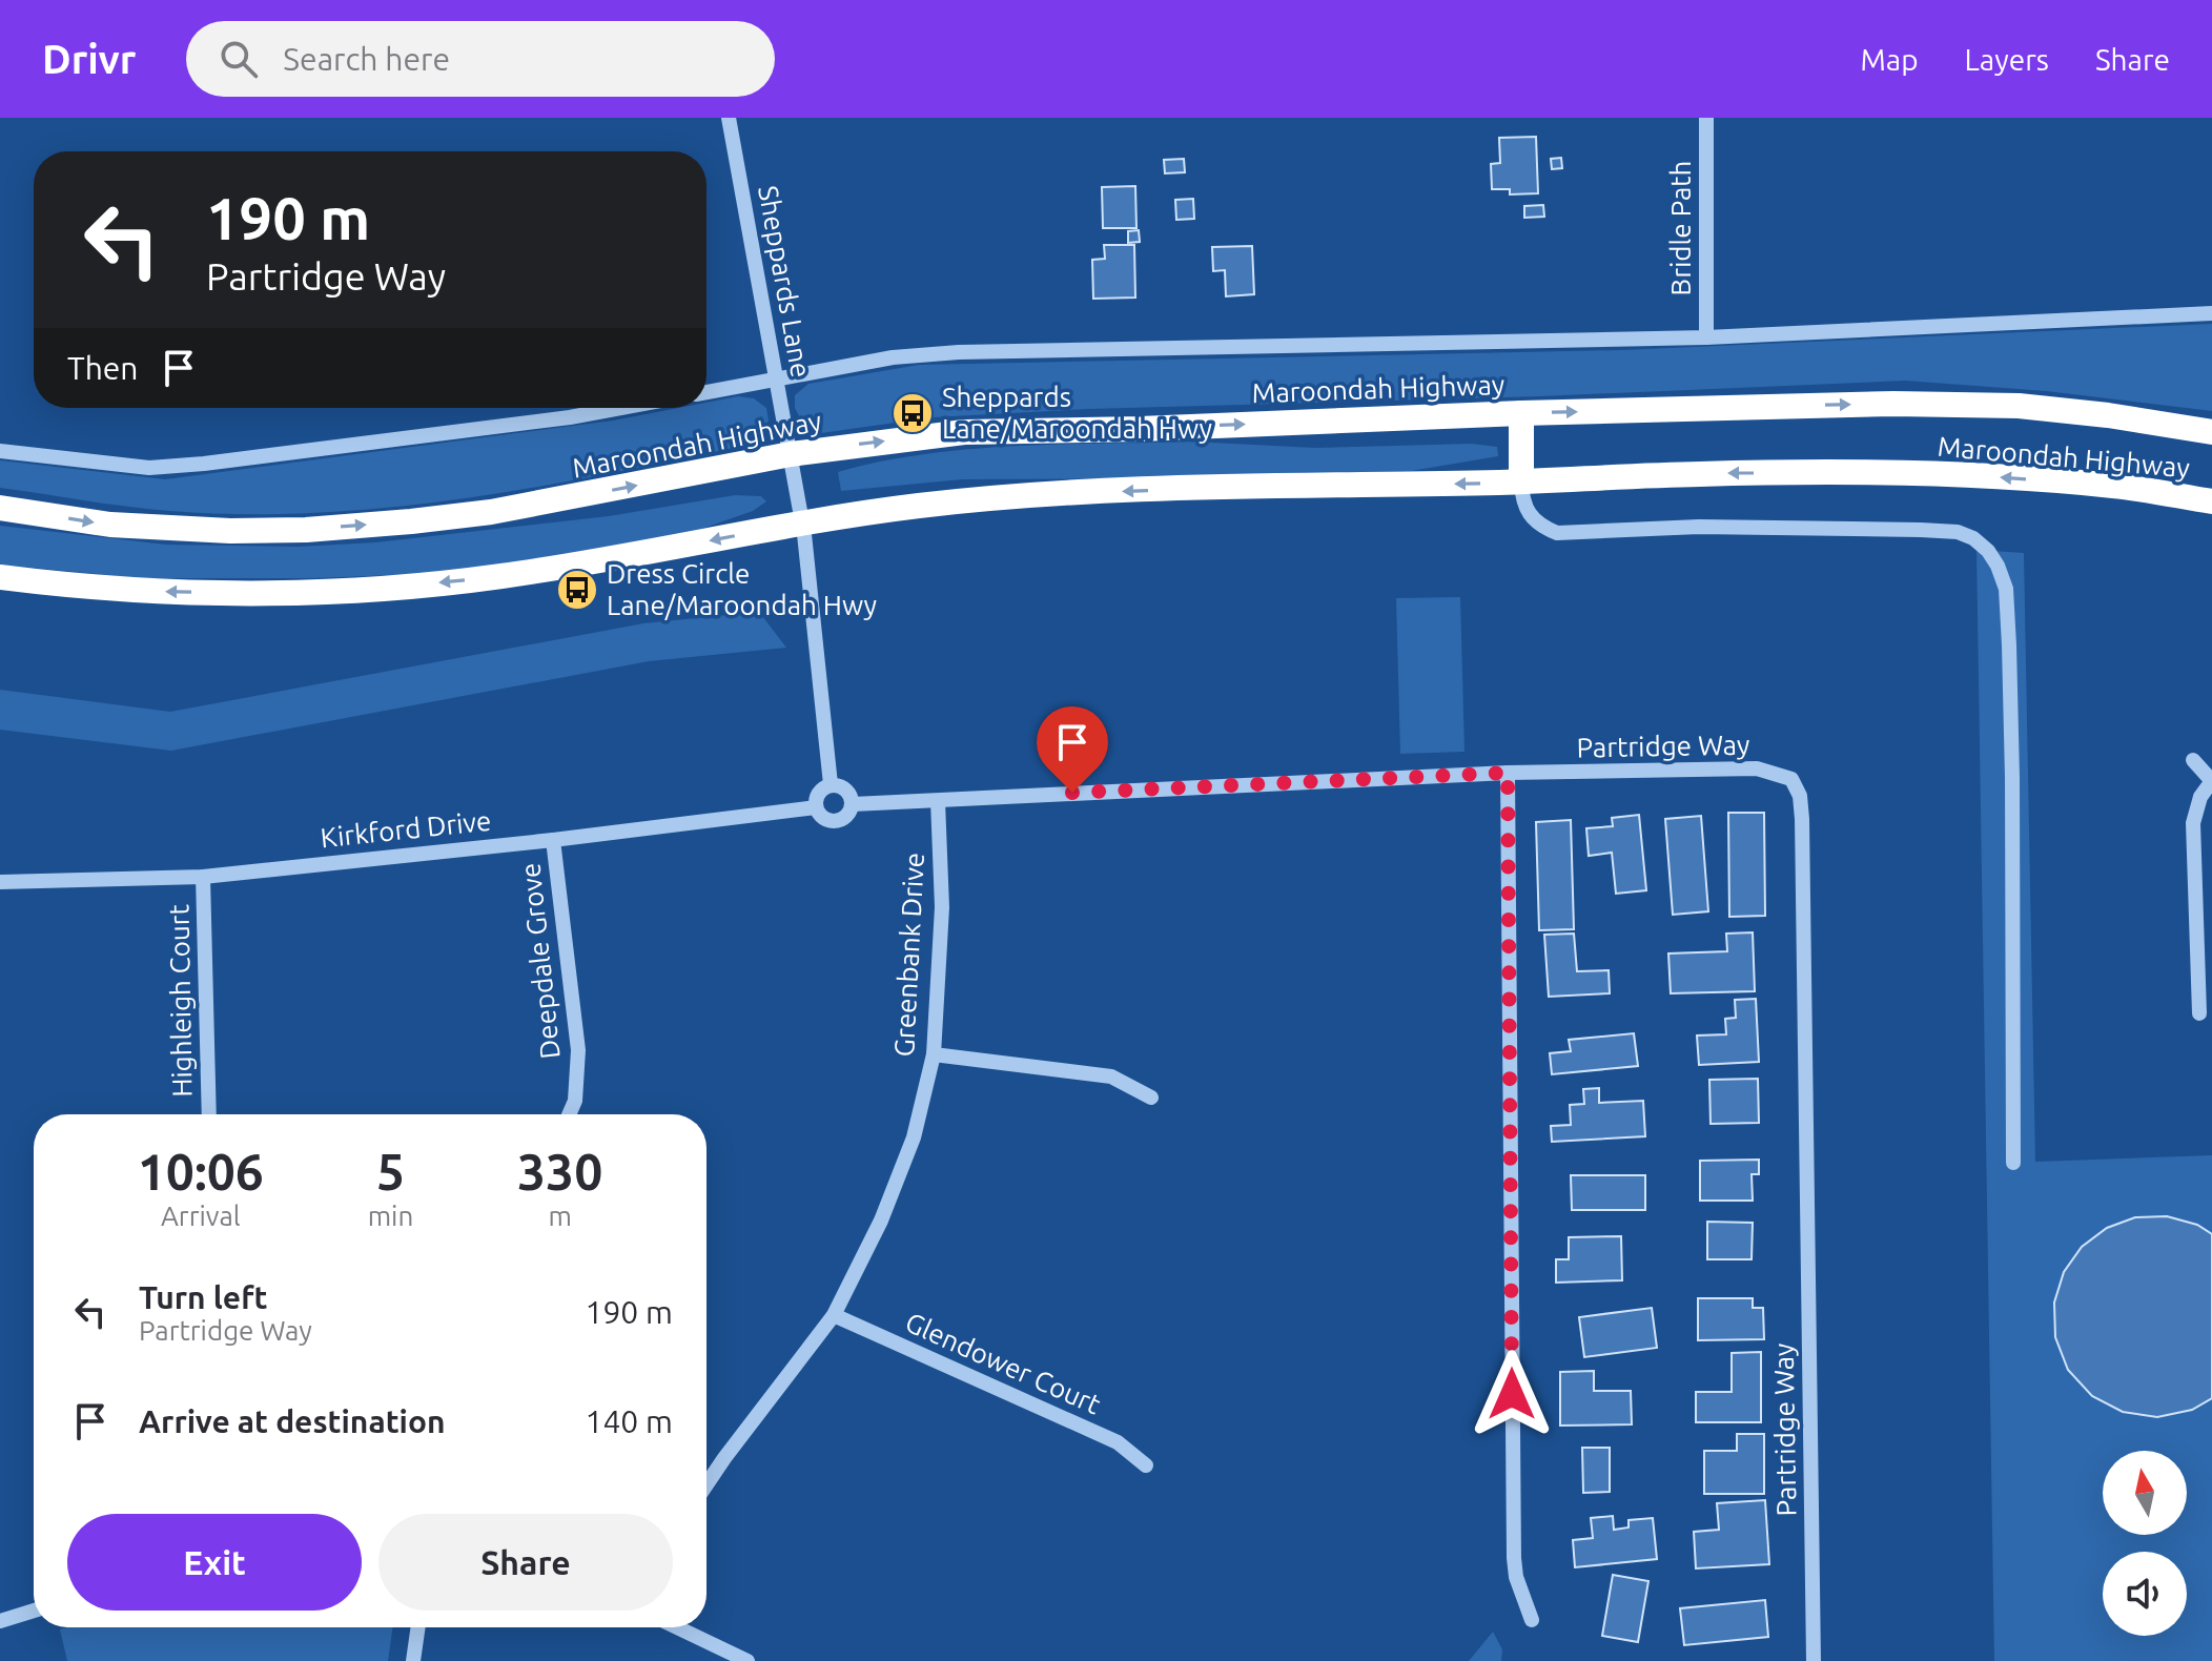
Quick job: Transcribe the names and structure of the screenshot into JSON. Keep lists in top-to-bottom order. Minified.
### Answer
{"streets":{"highway":["Maroondah Highway"],"street":["Bridle Path","Sheppards Lane","Partridge Way","Kirkford Drive","Greenbank Drive","Deepdale Grove","Highleigh Court","Glendower Court"]},"crossings":[["Bridle Path","Maroondah Highway"],["Sheppards Lane","Maroondah Highway"],["Sheppards Lane","Partridge Way"],["Sheppards Lane","Kirkford Drive"],["Partridge Way","Kirkford Drive"],["Partridge Way","Greenbank Drive"],["Kirkford Drive","Deepdale Grove"],["Kirkford Drive","Highleigh Court"],["Greenbank Drive","Glendower Court"]],"places":{"bus stop":["Sheppards Lane/Maroondah Hwy","Dress Circle Lane/Maroondah Hwy"]},"north":"top","page":{"header":"Drivr","search":"Search here","nav":["Map","Layers","Share"],"turn":["190 m","Partridge Way"],"then":"Then","eta":["10:06","Arrival","5","min","330","m"],"list":[{"name":"Turn left","note":"Partridge Way","value":"190 m"},{"name":"Arrive at destination","value":"140 m"}],"buttons":["Exit","Share"]}}
